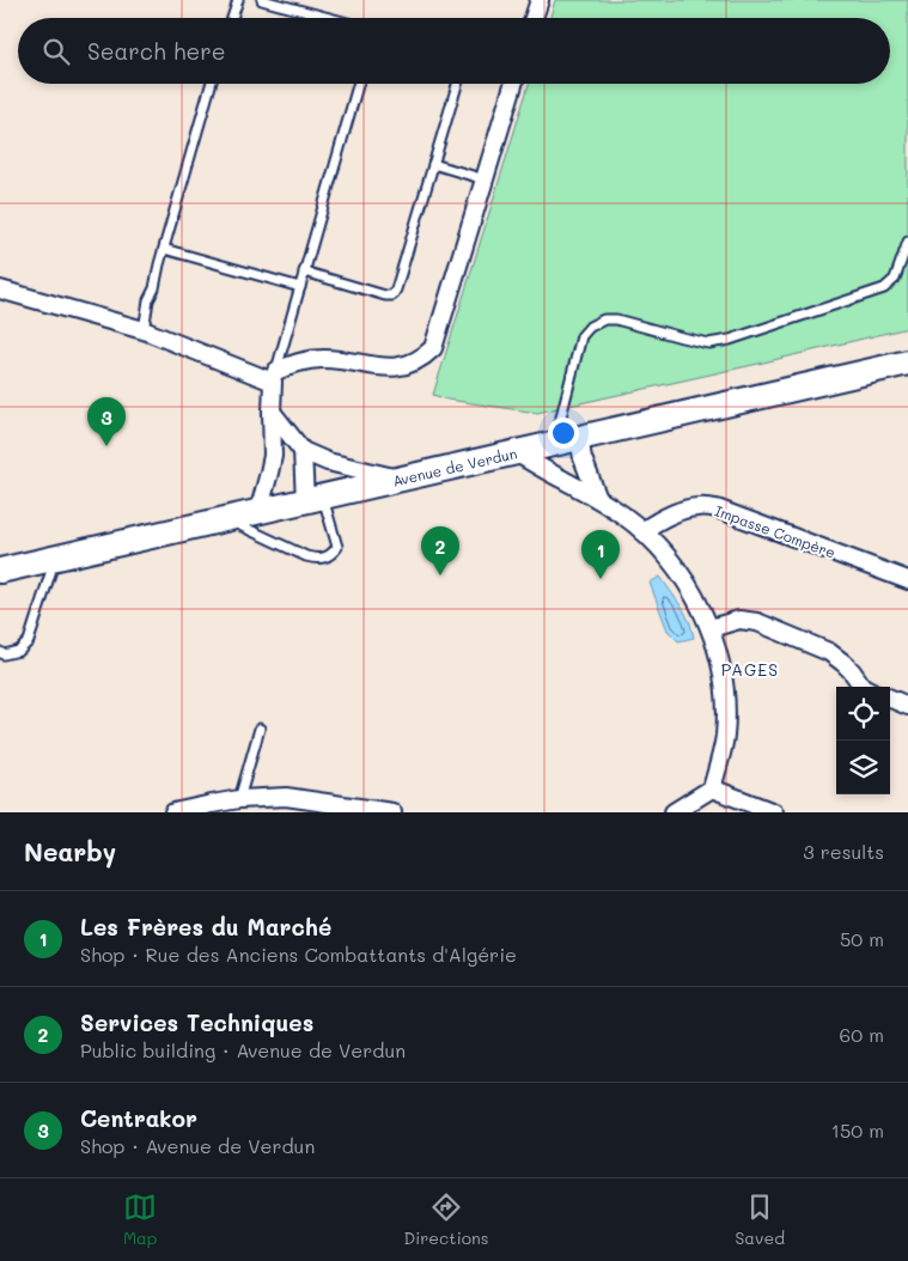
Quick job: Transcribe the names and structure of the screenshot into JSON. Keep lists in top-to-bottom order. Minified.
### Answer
{"streets":{"main road":["Avenue de Verdun"],"street":["Impasse Compère"]},"districts":["PAGES"],"page":{"search":"Search here","pins":["3","2","1"],"heading":["Nearby","3 results"],"list":[{"mark":"1","name":"Les Frères du Marché","note":"Shop · Rue des Anciens Combattants d'Algérie","value":"50 m"},{"mark":"2","name":"Services Techniques","note":"Public building · Avenue de Verdun","value":"60 m"},{"mark":"3","name":"Centrakor","note":"Shop · Avenue de Verdun","value":"150 m"}],"nav":["Map","Directions","Saved"]}}
